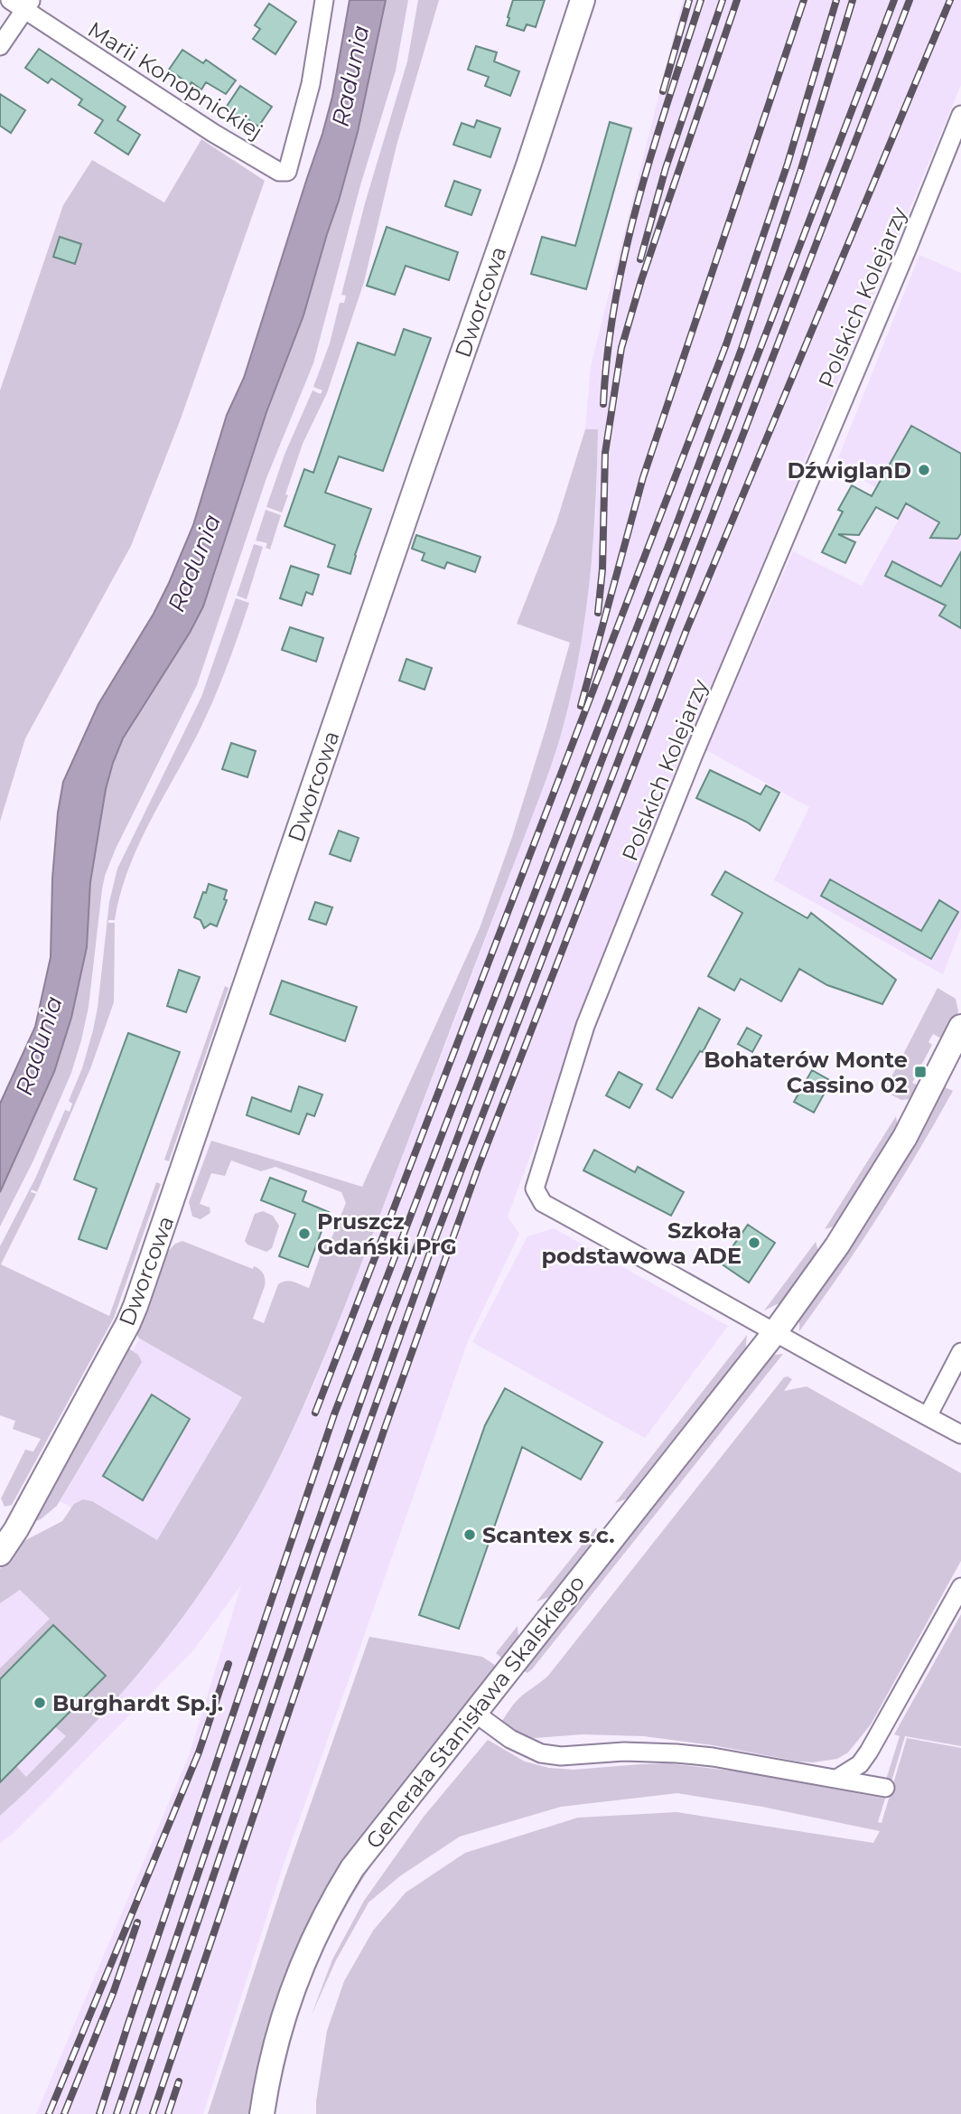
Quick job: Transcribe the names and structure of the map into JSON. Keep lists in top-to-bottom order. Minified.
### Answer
{"streets":{"street":["Marii Konopnickiej","Polskich Kolejarzy","Dworcowa","Generała Stanisława Skalskiego"]},"crossings":[["Polskich Kolejarzy","Generała Stanisława Skalskiego"]],"water":["Radunia"],"places":{"other":["DźwiglanD","Pruszcz Gdański PrG","Szkoła podstawowa ADE","Scantex s.c.","Burghardt Sp.j."],"transit":["Bohaterów Monte Cassino 02"]}}
